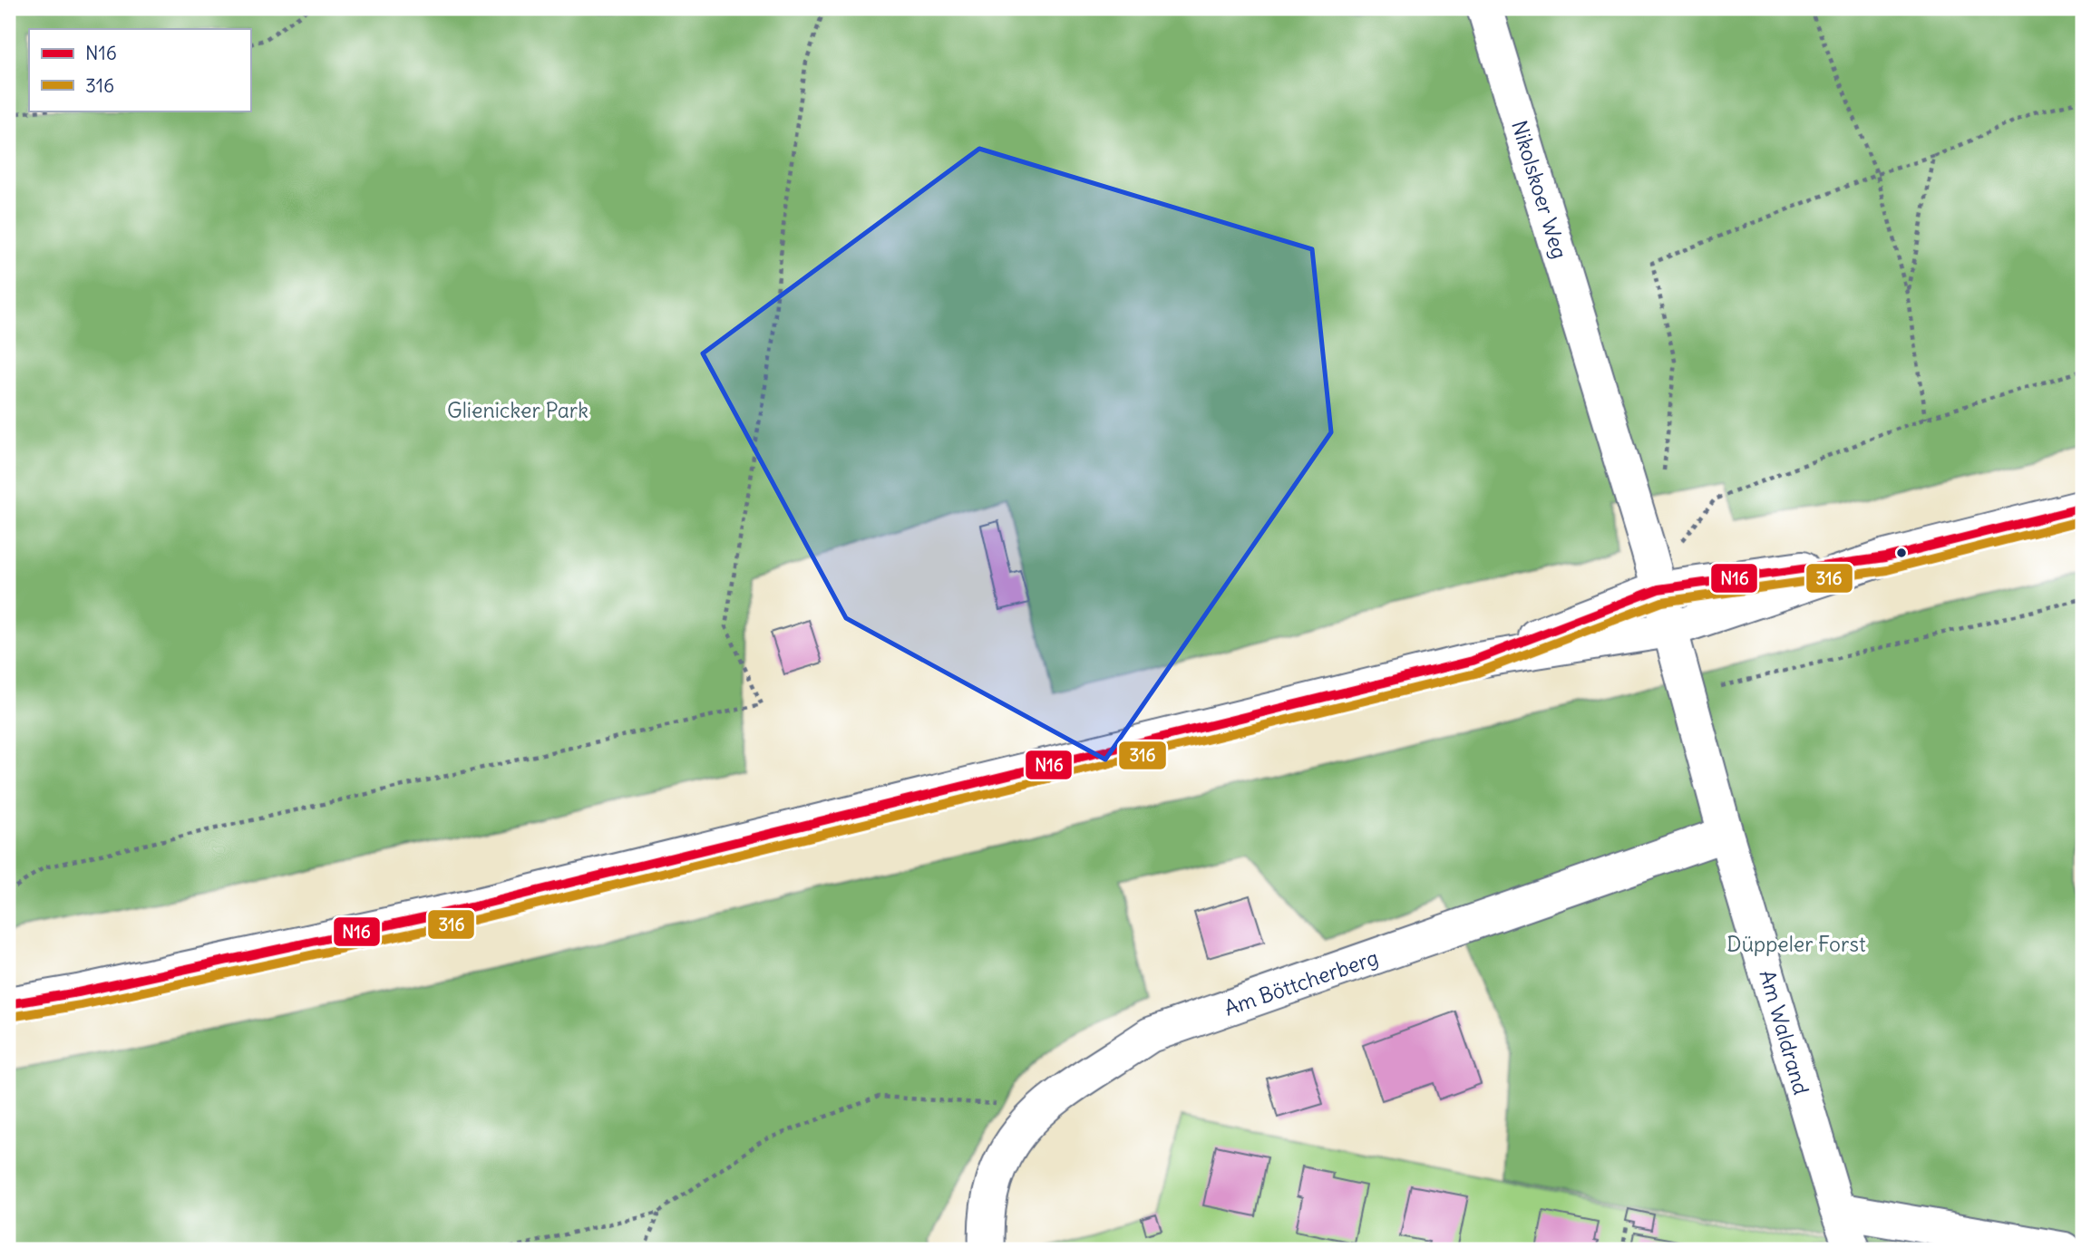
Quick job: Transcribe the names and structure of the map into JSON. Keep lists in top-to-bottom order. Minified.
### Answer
{"streets":{"main road":["Nikolskoer Weg","Am Böttcherberg","Am Waldrand"]},"crossings":[["Nikolskoer Weg","Am Waldrand"],["Am Böttcherberg","Am Waldrand"]],"parks":["Glienicker Park","Düppeler Forst"],"lines":["transit line N16","transit line 316"],"legend":["N16","316"]}
